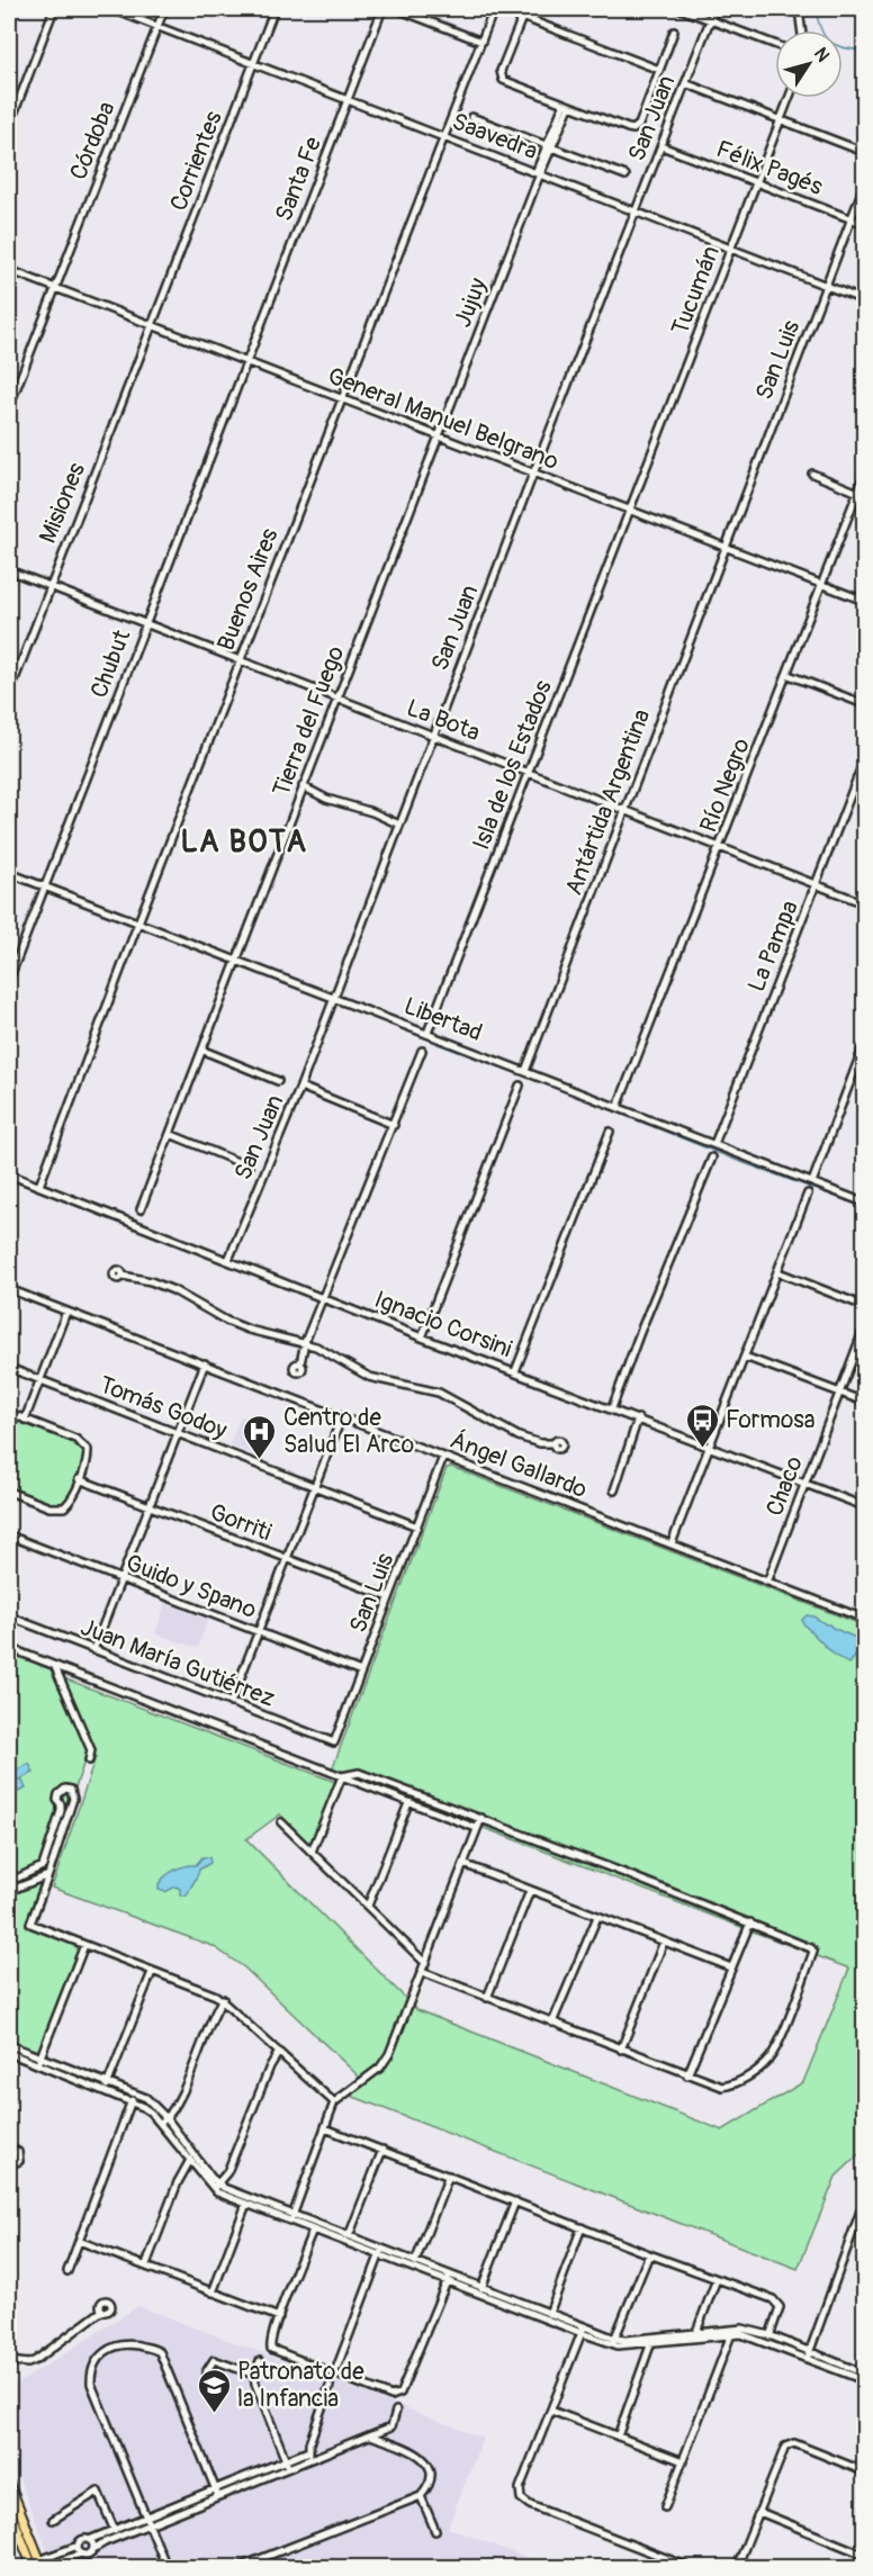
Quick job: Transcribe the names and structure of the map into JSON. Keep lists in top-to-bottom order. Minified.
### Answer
{"streets":{"street":["San Juan","Saavedra","Córdoba","Corrientes","Félix Pagés","Santa Fe","Tucumán","Jujuy","San Luis","General Manuel Belgrano","Misiones","Buenos Aires","Chubut","La Bota","Tierra del Fuego","Isla de los Estados","Río Negro","Antártida Argentina","La Pampa","Libertad","Ignacio Corsini","Tomás Godoy","Ángel Gallardo","Chaco","Gorriti","Guido y Spano","Juan María Gutiérrez"]},"crossings":[["San Juan","Saavedra"],["San Juan","Félix Pagés"],["San Juan","General Manuel Belgrano"],["San Juan","La Bota"],["San Juan","Libertad"],["San Juan","Ignacio Corsini"],["Saavedra","Córdoba"],["Saavedra","Corrientes"],["Saavedra","Santa Fe"],["Saavedra","Tucumán"],["Saavedra","Jujuy"],["Saavedra","San Luis"],["Saavedra","Buenos Aires"],["Córdoba","General Manuel Belgrano"],["Corrientes","General Manuel Belgrano"],["Corrientes","Misiones"],["Félix Pagés","Tucumán"],["Félix Pagés","San Luis"],["Santa Fe","General Manuel Belgrano"],["Santa Fe","Chubut"],["Tucumán","General Manuel Belgrano"],["Tucumán","Isla de los Estados"],["Jujuy","General Manuel Belgrano"],["Jujuy","Tierra del Fuego"],["San Luis","General Manuel Belgrano"],["San Luis","Antártida Argentina"],["San Luis","Tomás Godoy"],["San Luis","Ángel Gallardo"],["San Luis","Gorriti"],["San Luis","Guido y Spano"],["San Luis","Juan María Gutiérrez"],["General Manuel Belgrano","Misiones"],["General Manuel Belgrano","Buenos Aires"],["General Manuel Belgrano","Chubut"],["General Manuel Belgrano","Tierra del Fuego"],["General Manuel Belgrano","Isla de los Estados"],["General Manuel Belgrano","Río Negro"],["General Manuel Belgrano","Antártida Argentina"],["Misiones","La Bota"],["Buenos Aires","La Bota"],["Buenos Aires","Libertad"],["Buenos Aires","Ignacio Corsini"],["Chubut","La Bota"],["Chubut","Libertad"],["La Bota","Tierra del Fuego"],["La Bota","Isla de los Estados"],["La Bota","Río Negro"],["La Bota","Antártida Argentina"],["La Bota","La Pampa"],["Tierra del Fuego","Libertad"],["Isla de los Estados","Libertad"],["Río Negro","Libertad"],["Antártida Argentina","Libertad"],["La Pampa","Libertad"],["Ignacio Corsini","Chaco"],["Ángel Gallardo","Chaco"]],"districts":["LA BOTA"],"places":{"bus stop":["Formosa"],"hospital":["Centro de Salud El Arco"],"school or university":["Patronato de la Infancia"]},"north":"top right"}
